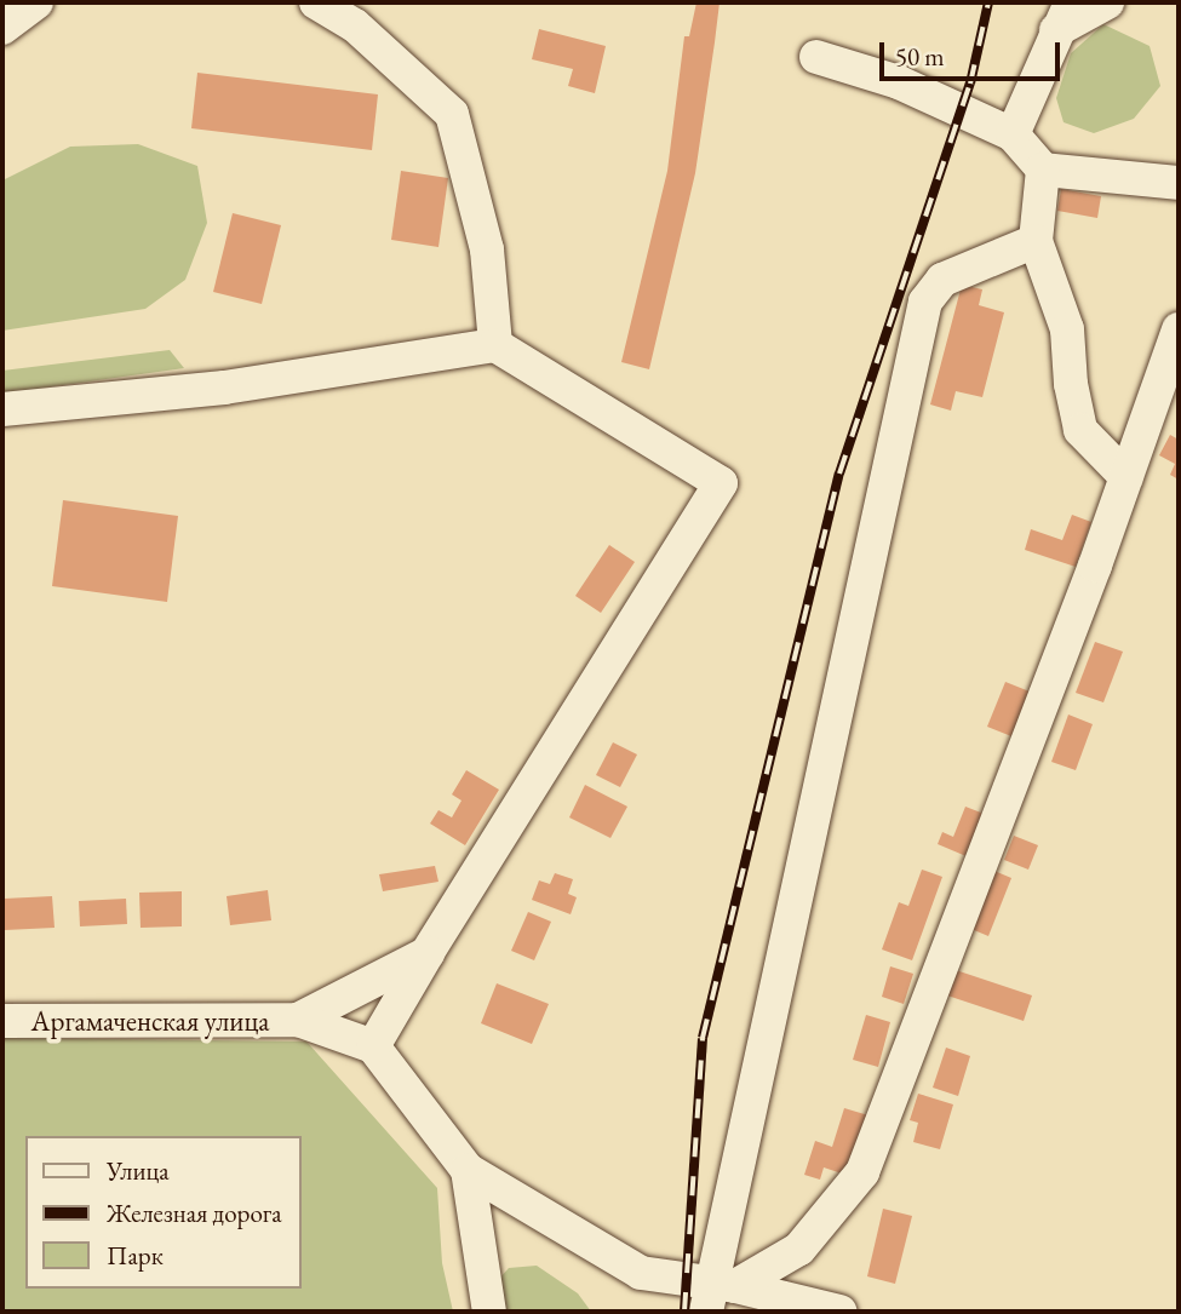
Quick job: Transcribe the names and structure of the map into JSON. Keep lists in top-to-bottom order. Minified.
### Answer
{"streets":{"street":["Аргамаченская улица"]},"legend":["Улица","Железная дорога","Парк"],"scale_bar":"50 m"}
